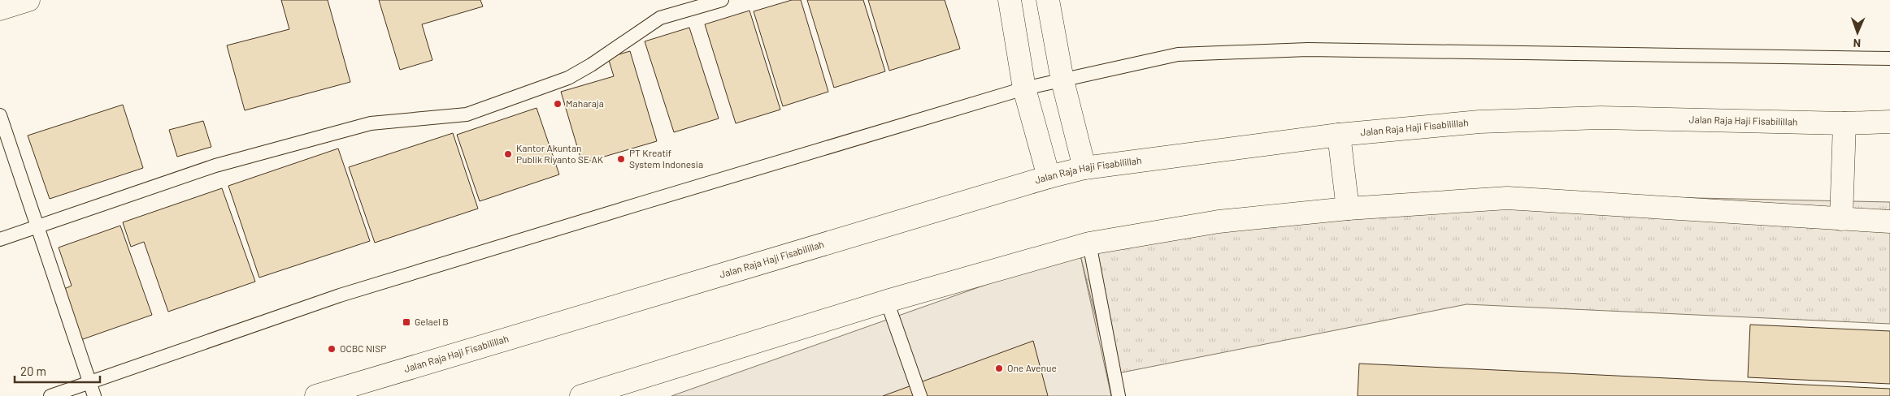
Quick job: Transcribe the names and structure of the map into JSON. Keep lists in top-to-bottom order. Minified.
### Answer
{"streets":{"main road":["Jalan Raja Haji Fisabilillah"]},"places":{"other":["Maharaja","Kantor Akuntan Publik Riyanto SE AK","PT Kreatif System Indonesia","OCBC NISP","One Avenue"],"transit":["Gelael B"]},"scale_bar":"20 m","north":"bottom"}
